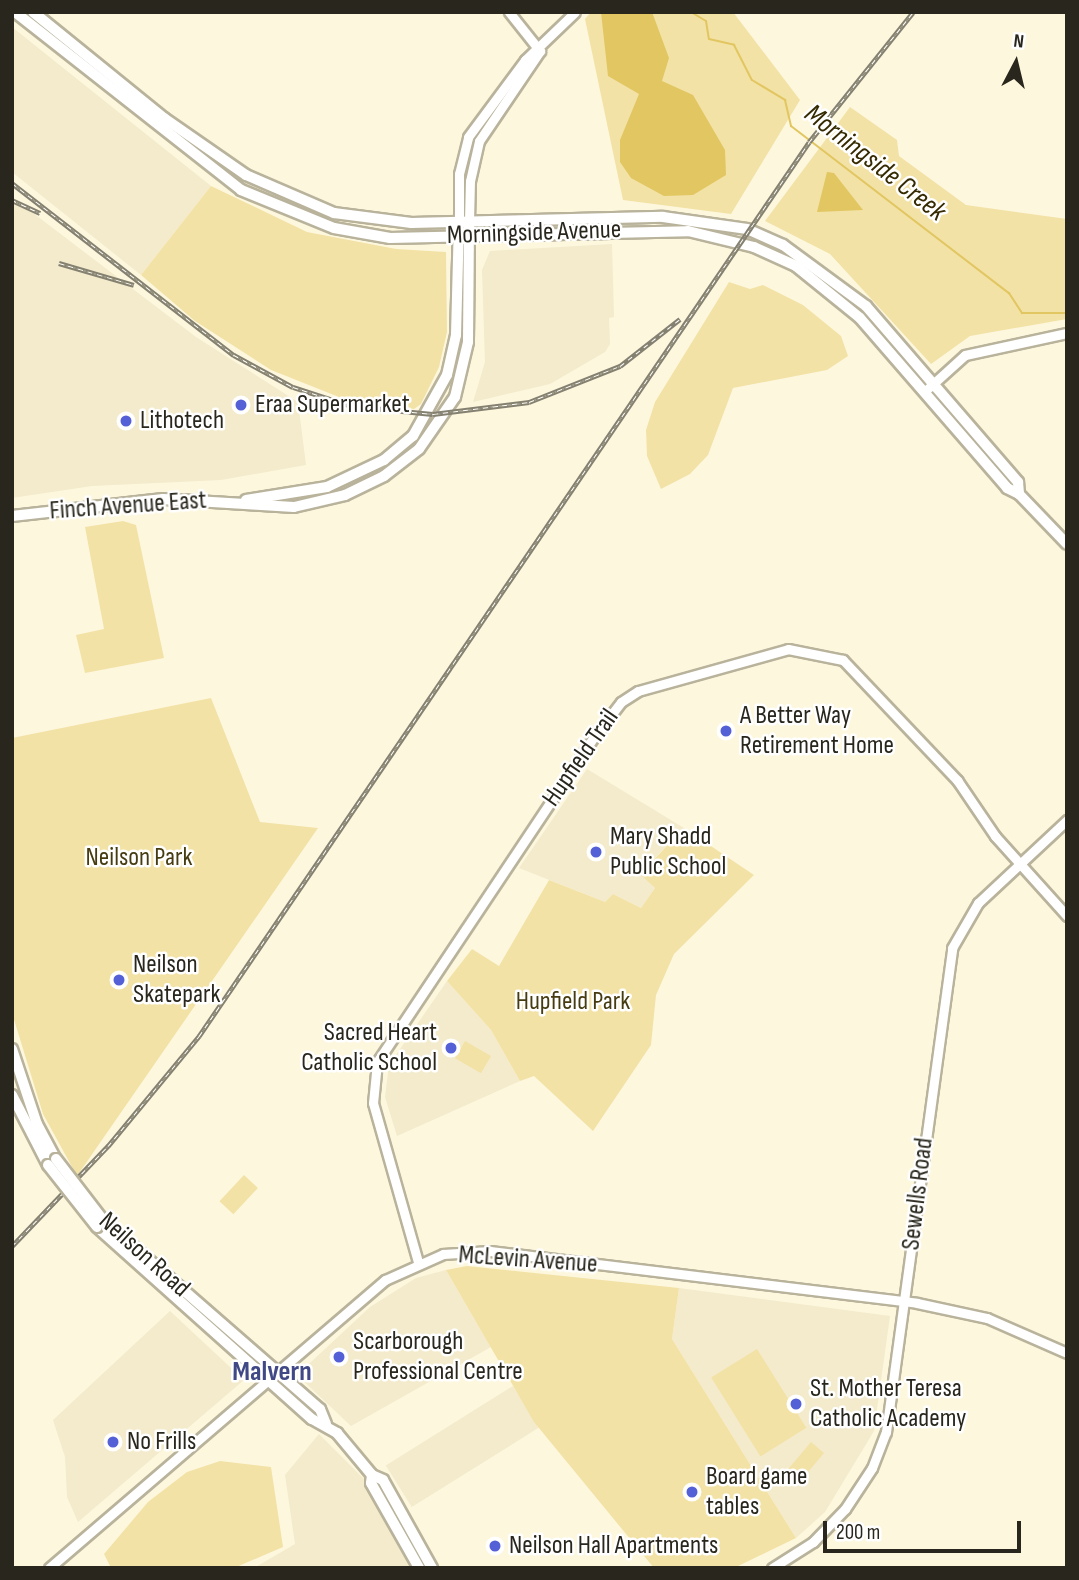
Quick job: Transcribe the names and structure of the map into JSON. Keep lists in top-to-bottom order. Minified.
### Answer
{"streets":{"main road":["Morningside Avenue","Finch Avenue East","Neilson Road"],"street":["Hupfield Trail","Sewells Road","McLevin Avenue"]},"crossings":[["Morningside Avenue","Finch Avenue East"],["Hupfield Trail","Sewells Road"],["Hupfield Trail","McLevin Avenue"],["Sewells Road","McLevin Avenue"],["Neilson Road","McLevin Avenue"]],"districts":["Malvern"],"water":["Morningside Creek"],"parks":["Neilson Park","Hupfield Park"],"places":["Eraa Supermarket","Lithotech","A Better Way Retirement Home","Mary Shadd Public School","Neilson Skatepark","Sacred Heart Catholic School","Scarborough Professional Centre","St. Mother Teresa Catholic Academy","No Frills","Board game tables","Neilson Hall Apartments"],"scale_bar":"200 m","north":"top"}
